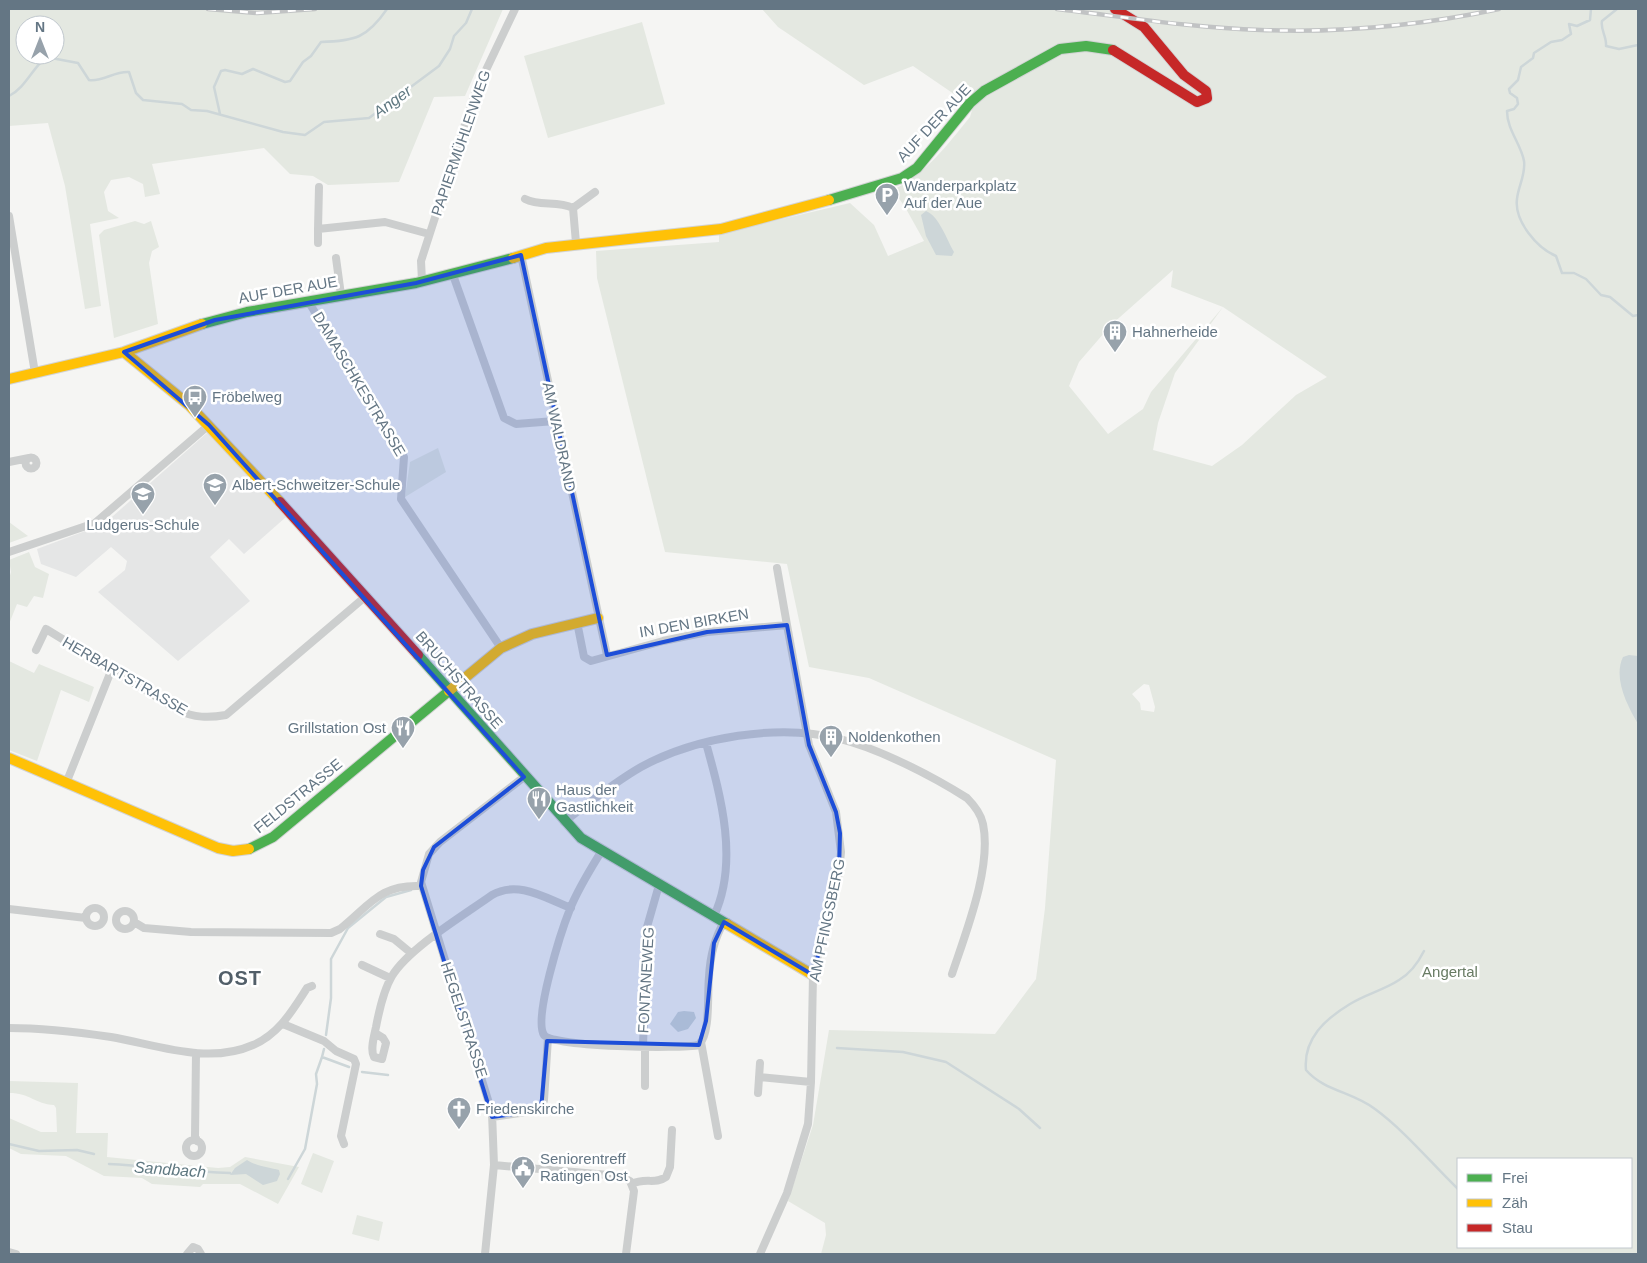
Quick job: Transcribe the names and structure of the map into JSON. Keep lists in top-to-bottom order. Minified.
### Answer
{"streets":{"street":["AUF DER AUE","PAPIERMÜHLENWEG","DAMASCHKESTRASSE","AM WALDRAND","IN DEN BIRKEN","HERBARTSTRASSE","BRUCHSTRASSE","FELDSTRASSE","AM PFINGSBERG","FONTANEWEG","HEGELSTRASSE"]},"crossings":[["AUF DER AUE","PAPIERMÜHLENWEG"],["AUF DER AUE","DAMASCHKESTRASSE"],["AUF DER AUE","AM WALDRAND"],["AUF DER AUE","BRUCHSTRASSE"],["HERBARTSTRASSE","BRUCHSTRASSE"],["BRUCHSTRASSE","FELDSTRASSE"],["BRUCHSTRASSE","AM PFINGSBERG"],["BRUCHSTRASSE","FONTANEWEG"]],"districts":["OST"],"water":["Anger","Sandbach"],"parks":["Angertal"],"places":{"parking":["Wanderparkplatz Auf der Aue"],"building":["Hahnerheide","Noldenkothen"],"bus stop":["Fröbelweg"],"school or university":["Albert-Schweitzer-Schule","Ludgerus-Schule"],"restaurant":["Grillstation Ost","Haus der Gastlichkeit"],"church":["Friedenskirche"],"public building":["Seniorentreff Ratingen Ost"]},"legend":["Frei","Zäh","Stau"],"north":"top"}
